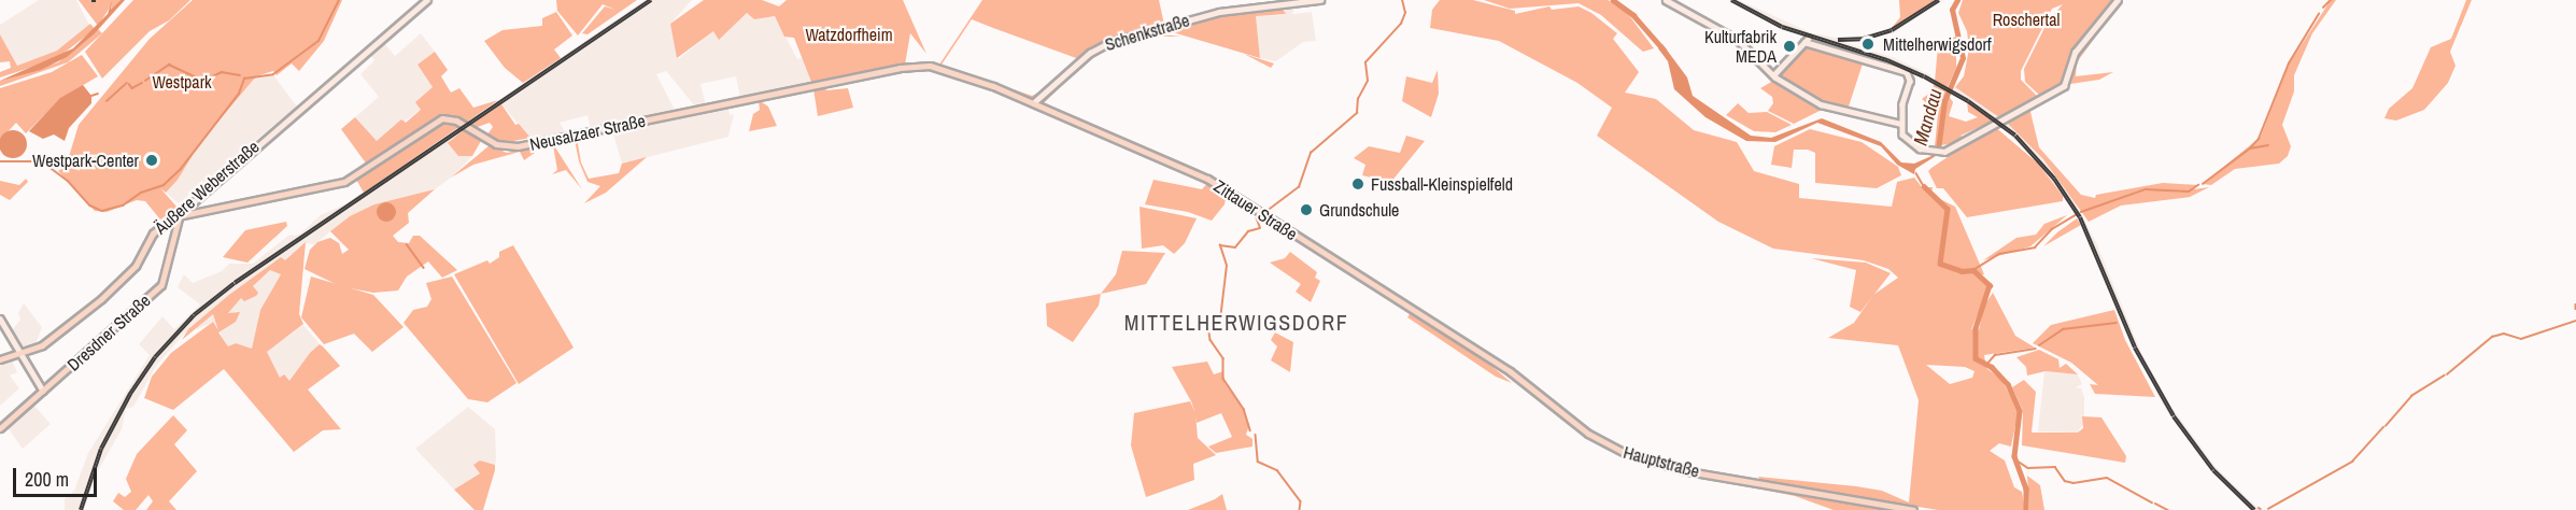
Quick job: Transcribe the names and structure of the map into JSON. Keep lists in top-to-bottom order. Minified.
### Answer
{"streets":{"main road":["Schenkstraße","Neusalzaer Straße","Äußere Weberstraße","Zittauer Straße","Dresdner Straße","Hauptstraße"]},"crossings":[["Schenkstraße","Zittauer Straße"],["Neusalzaer Straße","Äußere Weberstraße"],["Neusalzaer Straße","Zittauer Straße"],["Neusalzaer Straße","Dresdner Straße"],["Äußere Weberstraße","Dresdner Straße"],["Zittauer Straße","Hauptstraße"]],"districts":["MITTELHERWIGSDORF"],"water":["Mandau"],"parks":["Roschertal","Watzdorfheim","Westpark"],"places":["Mittelherwigsdorf","Kulturfabrik MEDA","Westpark-Center","Fussball-Kleinspielfeld","Grundschule"],"scale_bar":"200 m"}
